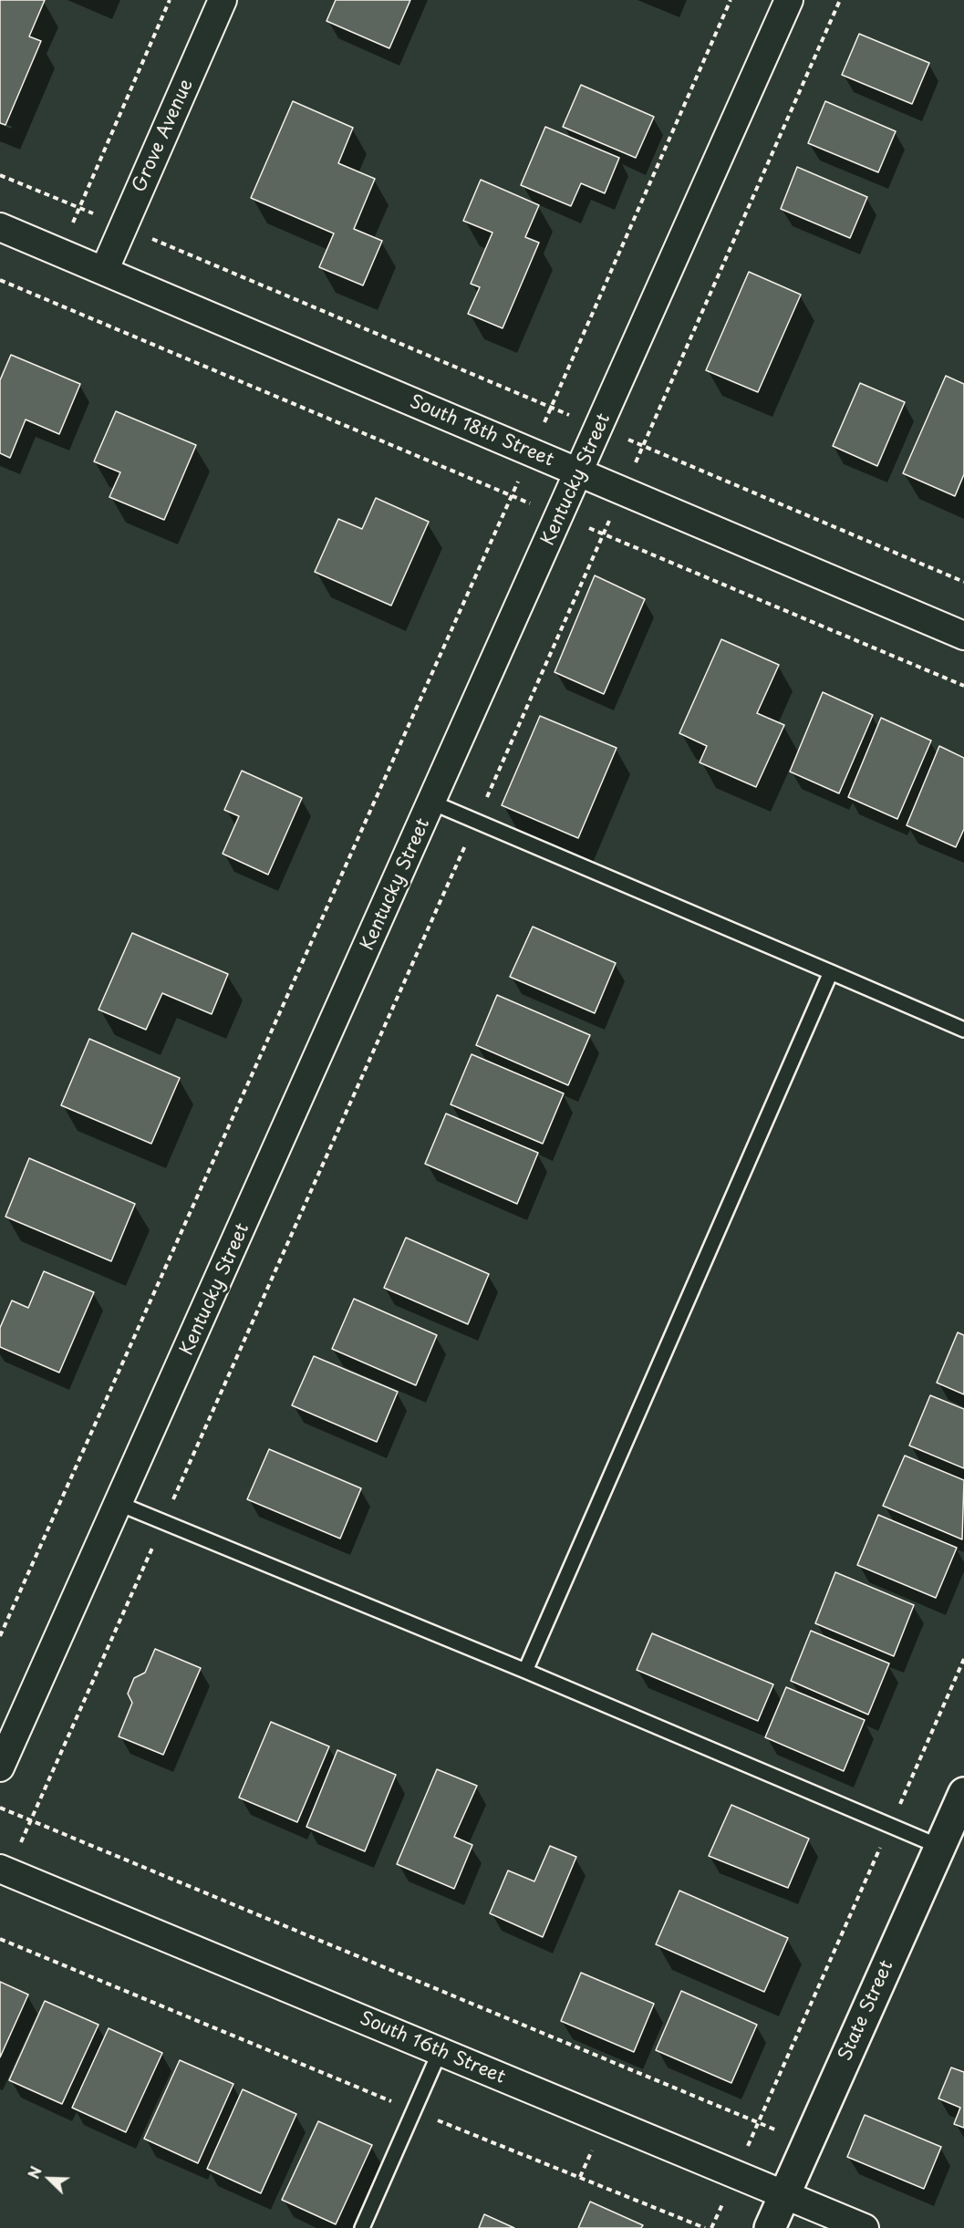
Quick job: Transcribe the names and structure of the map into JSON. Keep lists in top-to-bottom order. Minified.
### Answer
{"streets":{"street":["Grove Avenue","South 18th Street","Kentucky Street","State Street","South 16th Street"]},"crossings":[["Grove Avenue","South 18th Street"],["South 18th Street","Kentucky Street"],["State Street","South 16th Street"]],"north":"top left"}
